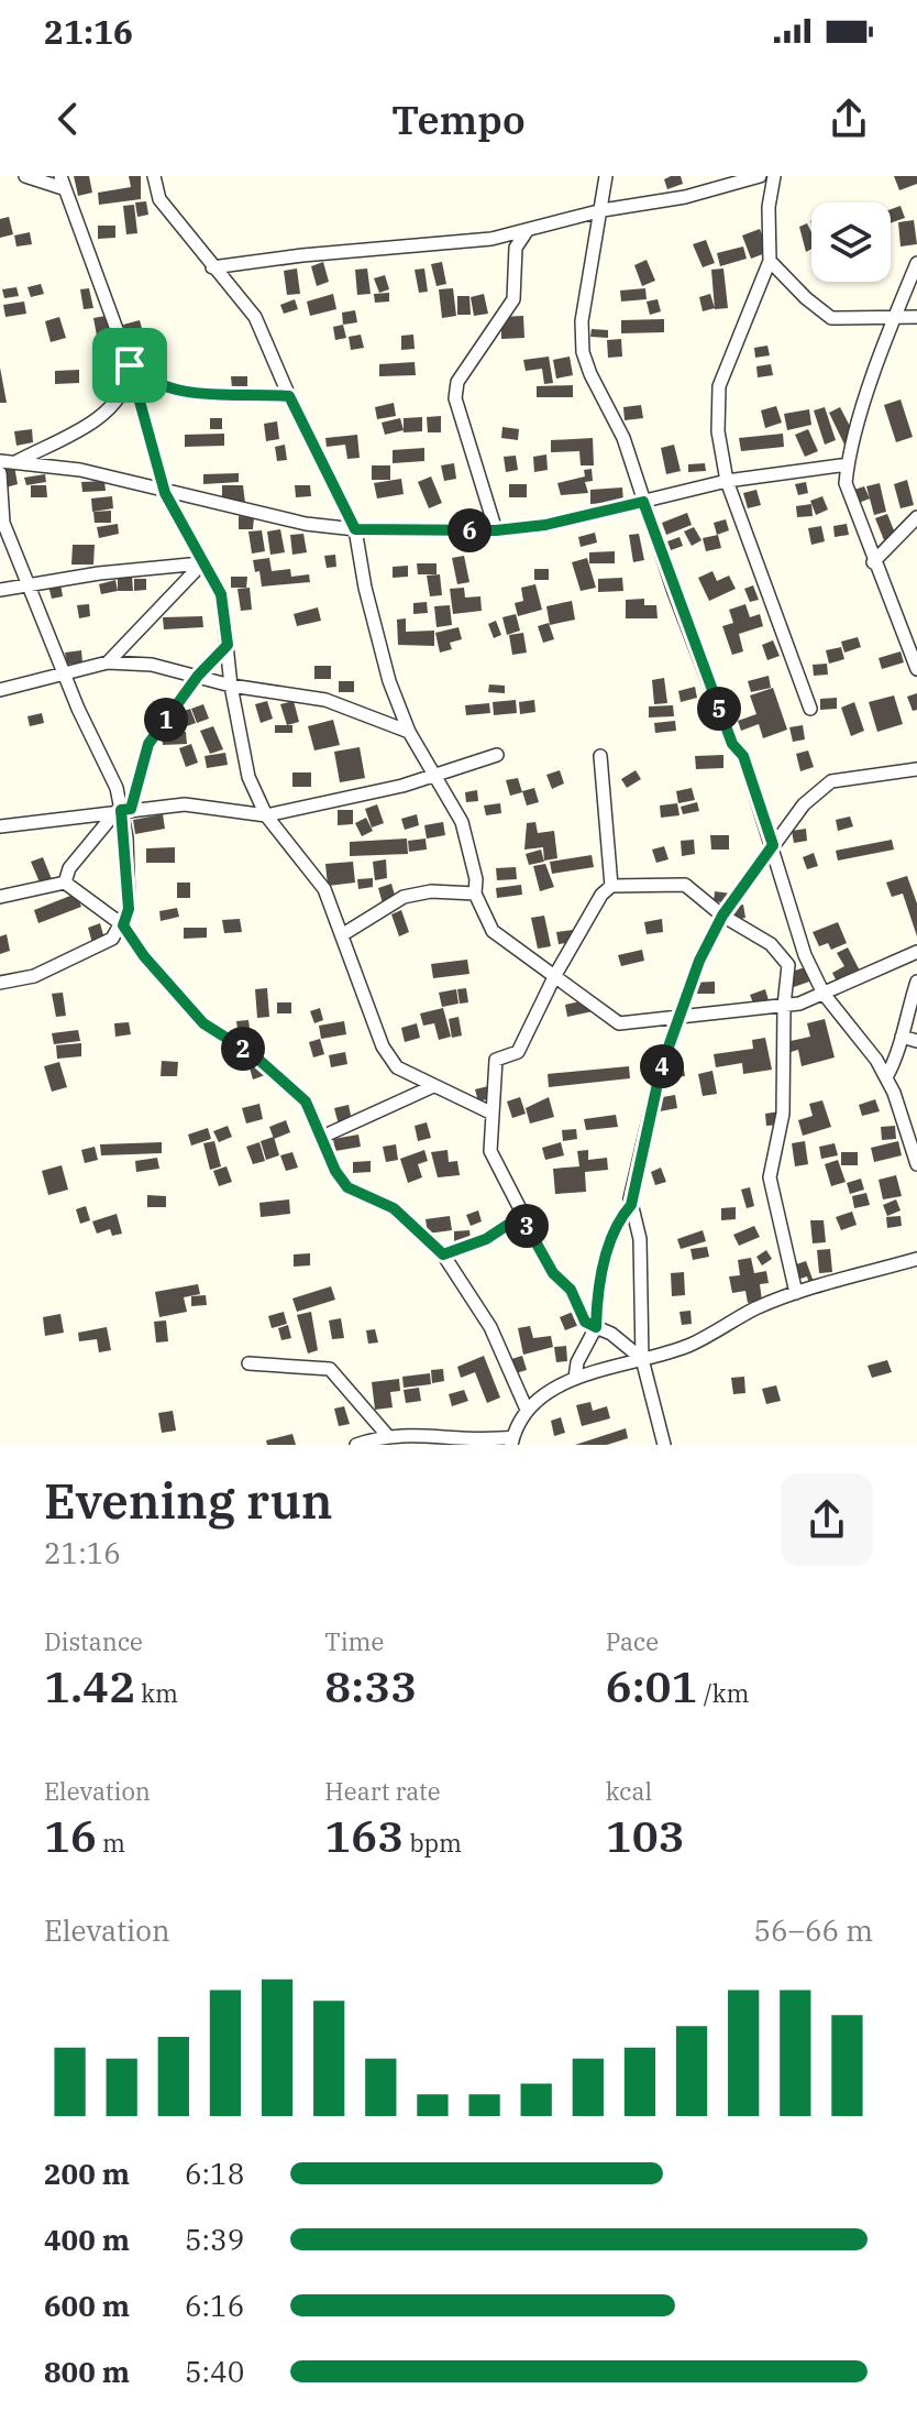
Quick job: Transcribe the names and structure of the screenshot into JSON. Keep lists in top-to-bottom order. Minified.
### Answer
{"page":{"status":"21:16","header":"Tempo","pins":["6","5","1","2","4","3"],"heading":["Evening run","21:16"],"stats":[["Distance","1.42 km"],["Time","8:33"],["Pace","6:01 /km"],["Elevation","16 m"],["Heart rate","163 bpm"],["kcal","103"]],"chart":["Elevation","56–66 m"],"list":[{"name":"200 m","note":"6:18"},{"name":"400 m","note":"5:39"},{"name":"600 m","note":"6:16"},{"name":"800 m","note":"5:40"}]}}
